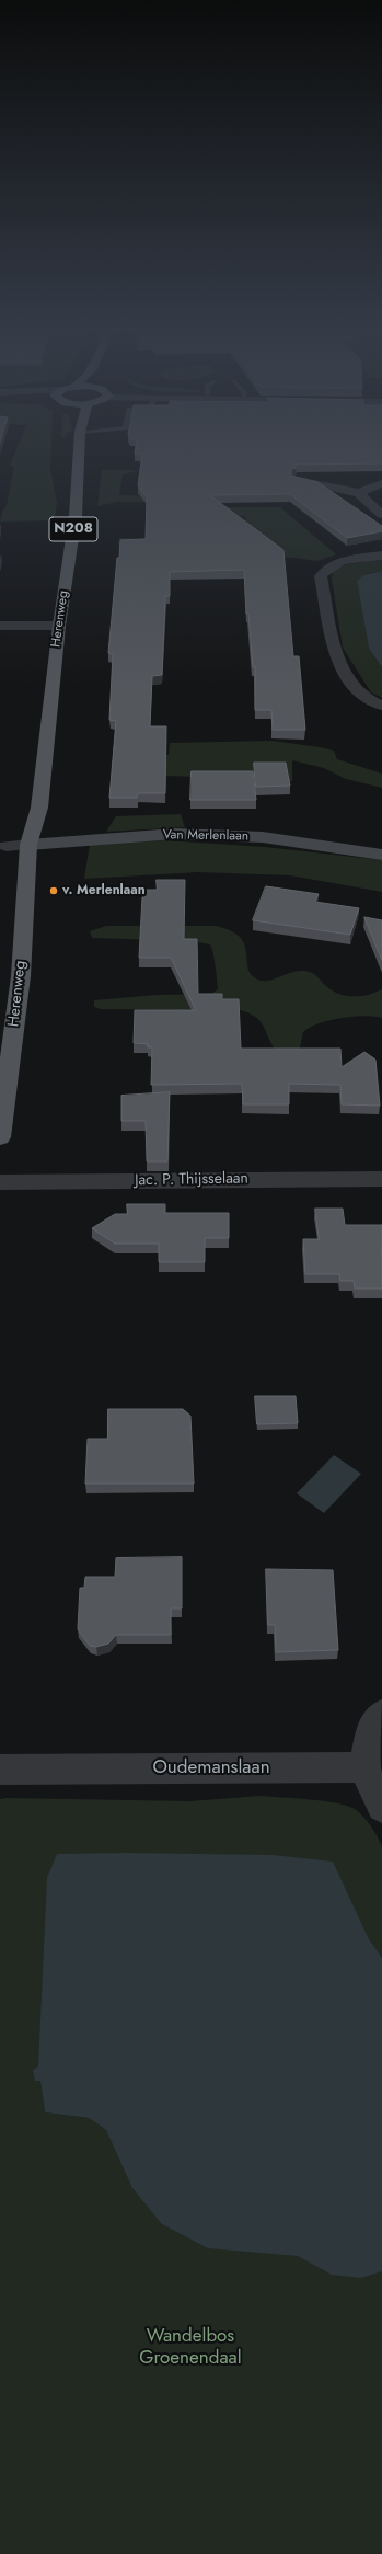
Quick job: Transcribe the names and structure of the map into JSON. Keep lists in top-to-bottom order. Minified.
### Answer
{"streets":{"main road":["N208","Herenweg","Van Merlenlaan"],"street":["Jac. P. Thijsselaan","Oudemanslaan"]},"crossings":[["Herenweg","Van Merlenlaan"]],"parks":["Wandelbos Groenendaal"],"places":["v. Merlenlaan"]}
